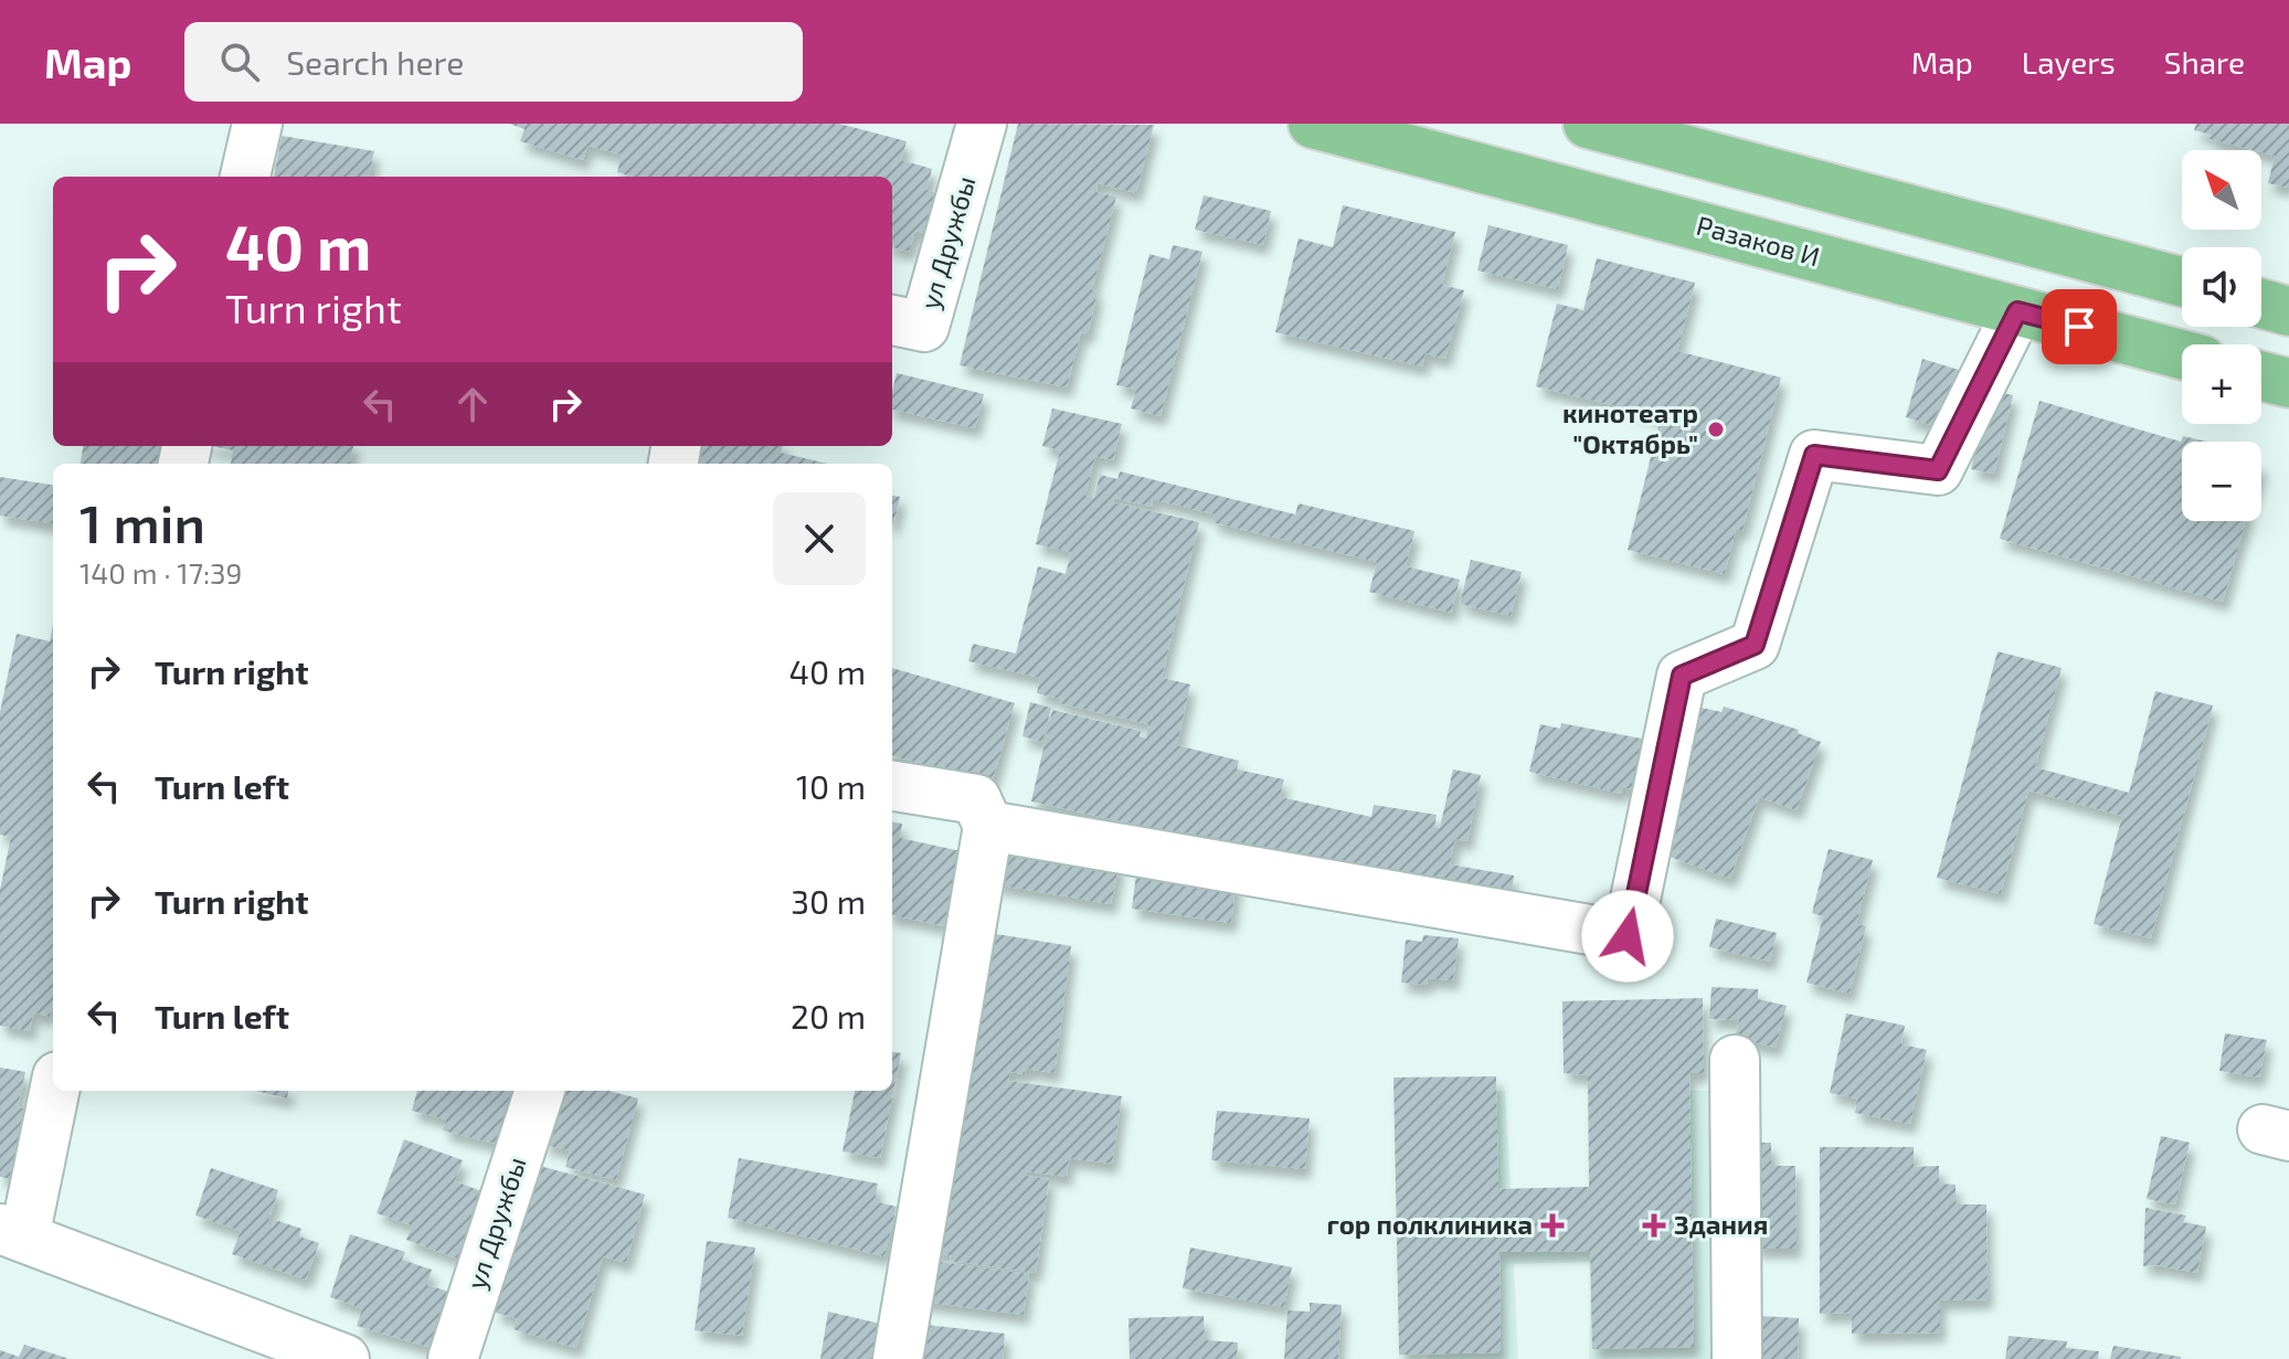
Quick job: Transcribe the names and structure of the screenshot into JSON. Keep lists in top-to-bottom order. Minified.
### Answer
{"streets":{"main road":["Разаков И"],"street":["ул Дружбы"]},"places":{"other":["кинотеатр \"Октябрь\""],"health":["гор полклиника","Здания"]},"north":"top left","page":{"header":"Map","search":"Search here","nav":["Map","Layers","Share"],"map_buttons":["+","−"],"turn":["40 m","Turn right"],"heading":["1 min","140 m · 17:39"],"list":[{"name":"Turn right","value":"40 m"},{"name":"Turn left","value":"10 m"},{"name":"Turn right","value":"30 m"},{"name":"Turn left","value":"20 m"}]}}
